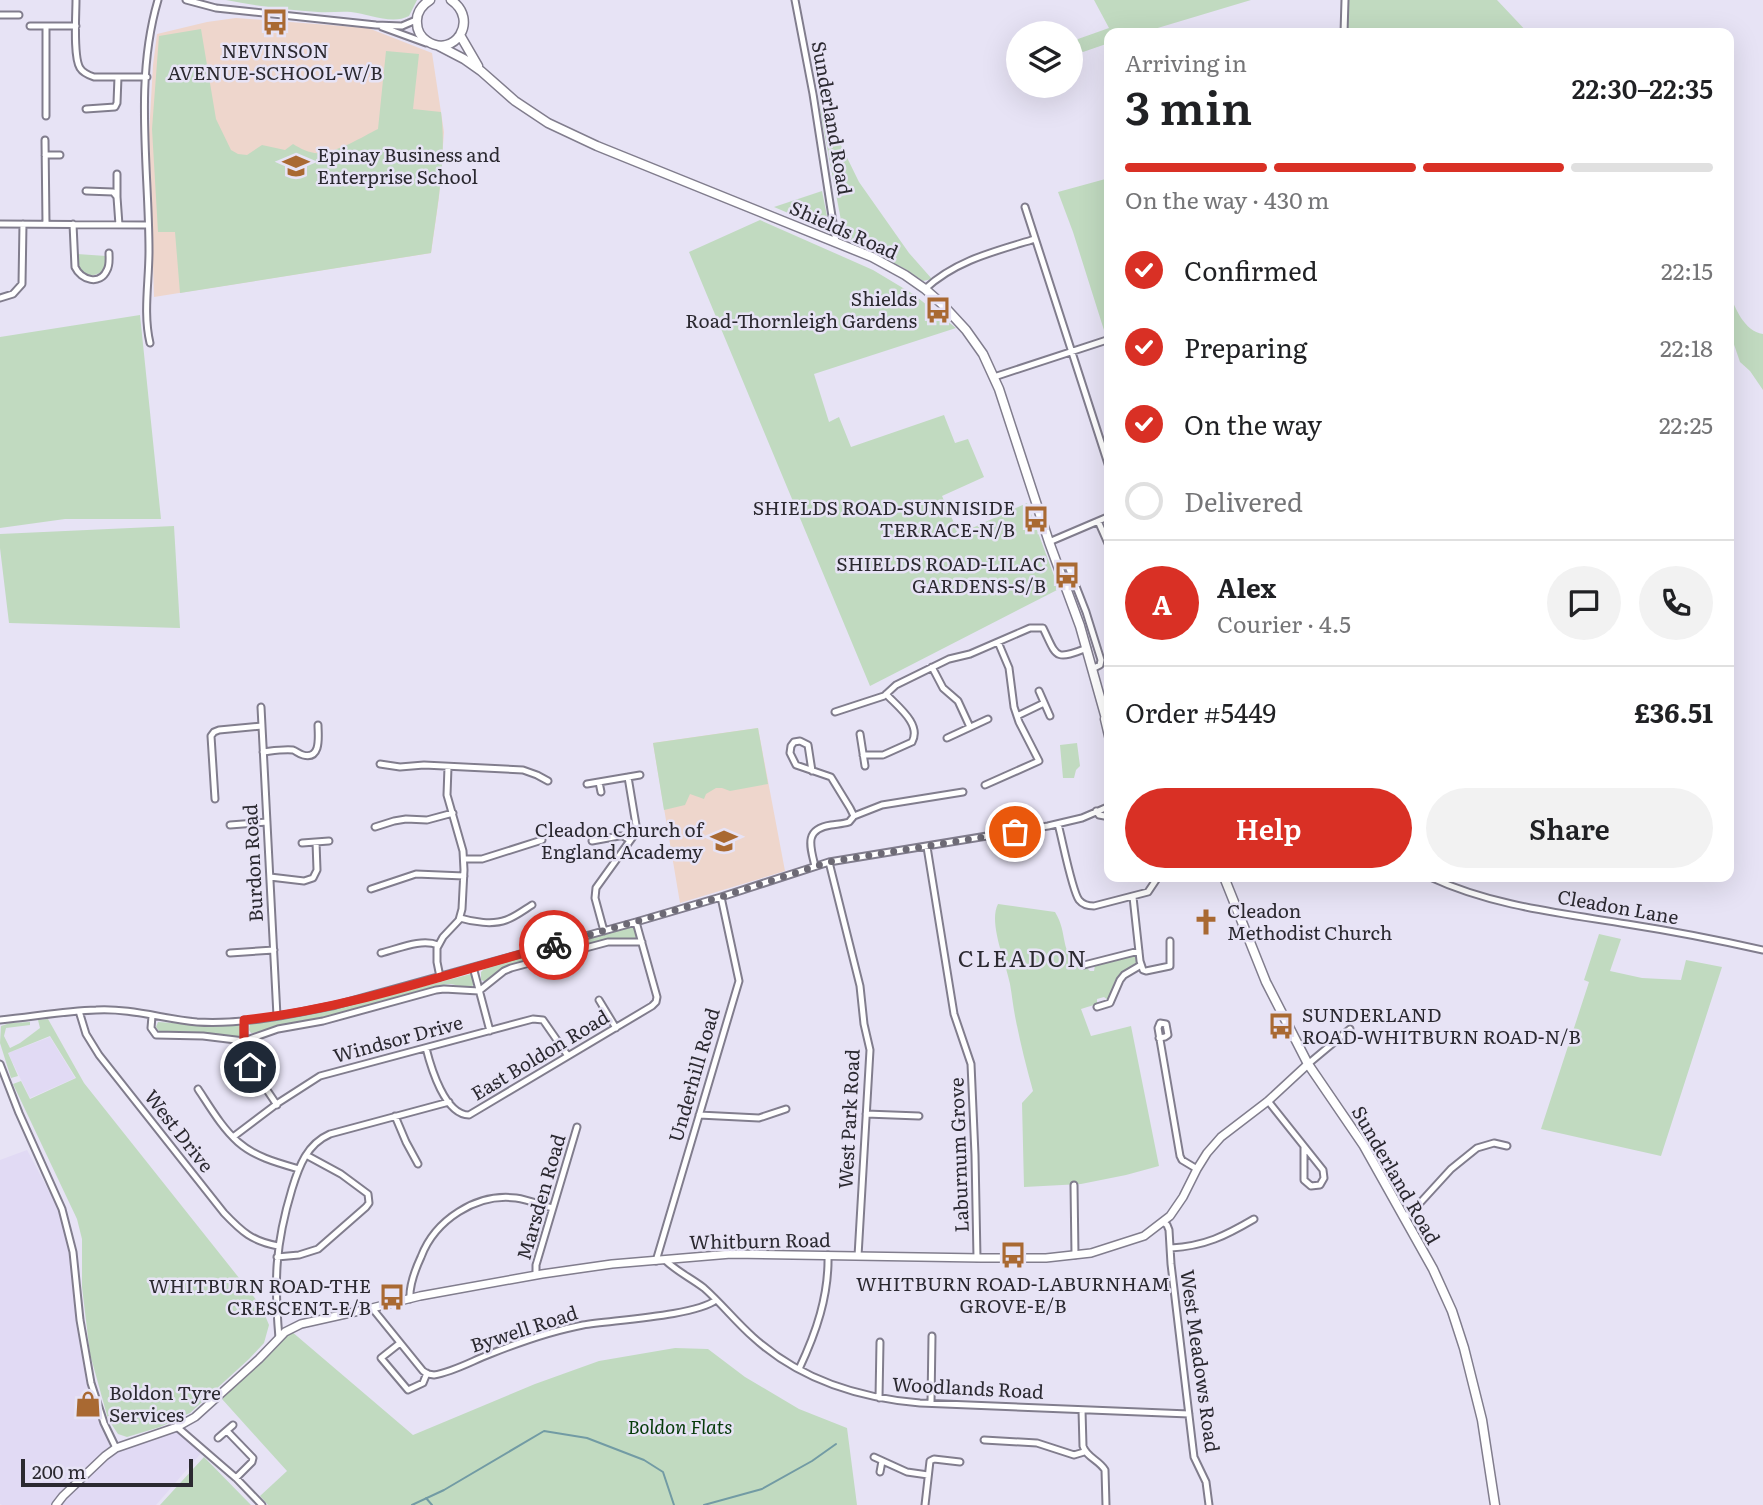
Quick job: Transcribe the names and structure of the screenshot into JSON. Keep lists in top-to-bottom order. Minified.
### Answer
{"streets":{"highway":["Sunderland Road","Shields Road"],"main road":["Whitburn Road"],"street":["Burdon Road","Cleadon Lane","Windsor Drive","East Boldon Road","Underhill Road","West Park Road","West Drive","Laburnum Grove","Marsden Road","Bywell Road","West Meadows Road","Woodlands Road"]},"crossings":[["Sunderland Road","Shields Road"],["Sunderland Road","Whitburn Road"],["Windsor Drive","East Boldon Road"],["East Boldon Road","West Drive"],["East Boldon Road","Whitburn Road"],["Underhill Road","Whitburn Road"],["West Park Road","Whitburn Road"],["Laburnum Grove","Whitburn Road"],["Marsden Road","Whitburn Road"],["Whitburn Road","West Meadows Road"],["Whitburn Road","Woodlands Road"],["Bywell Road","Woodlands Road"],["West Meadows Road","Woodlands Road"]],"districts":["CLEADON"],"parks":["Boldon Flats"],"places":{"bus stop":["NEVINSON AVENUE-SCHOOL-W/B","Shields Road-Thornleigh Gardens","SHIELDS ROAD-SUNNISIDE TERRACE-N/B","SHIELDS ROAD-LILAC GARDENS-S/B","SUNDERLAND ROAD-WHITBURN ROAD-N/B","WHITBURN ROAD-LABURNHAM GROVE-E/B","WHITBURN ROAD-THE CRESCENT-E/B"],"school or university":["Epinay Business and Enterprise School","Cleadon Church of England Academy"],"church":["Cleadon Methodist Church"],"shop":["Boldon Tyre Services"]},"scale_bar":"200 m","page":{"heading":["3 min","Arriving in","22:30–22:35"],"panel":["Alex","Courier · 4.5","Order #5449","£36.51"],"bar":"On the way · 430 m","list":[["Confirmed","22:15"],["Preparing","22:18"],["On the way","22:25"],"Delivered"],"round":"A","buttons":["Help","Share"],"scale":"200 m"}}
